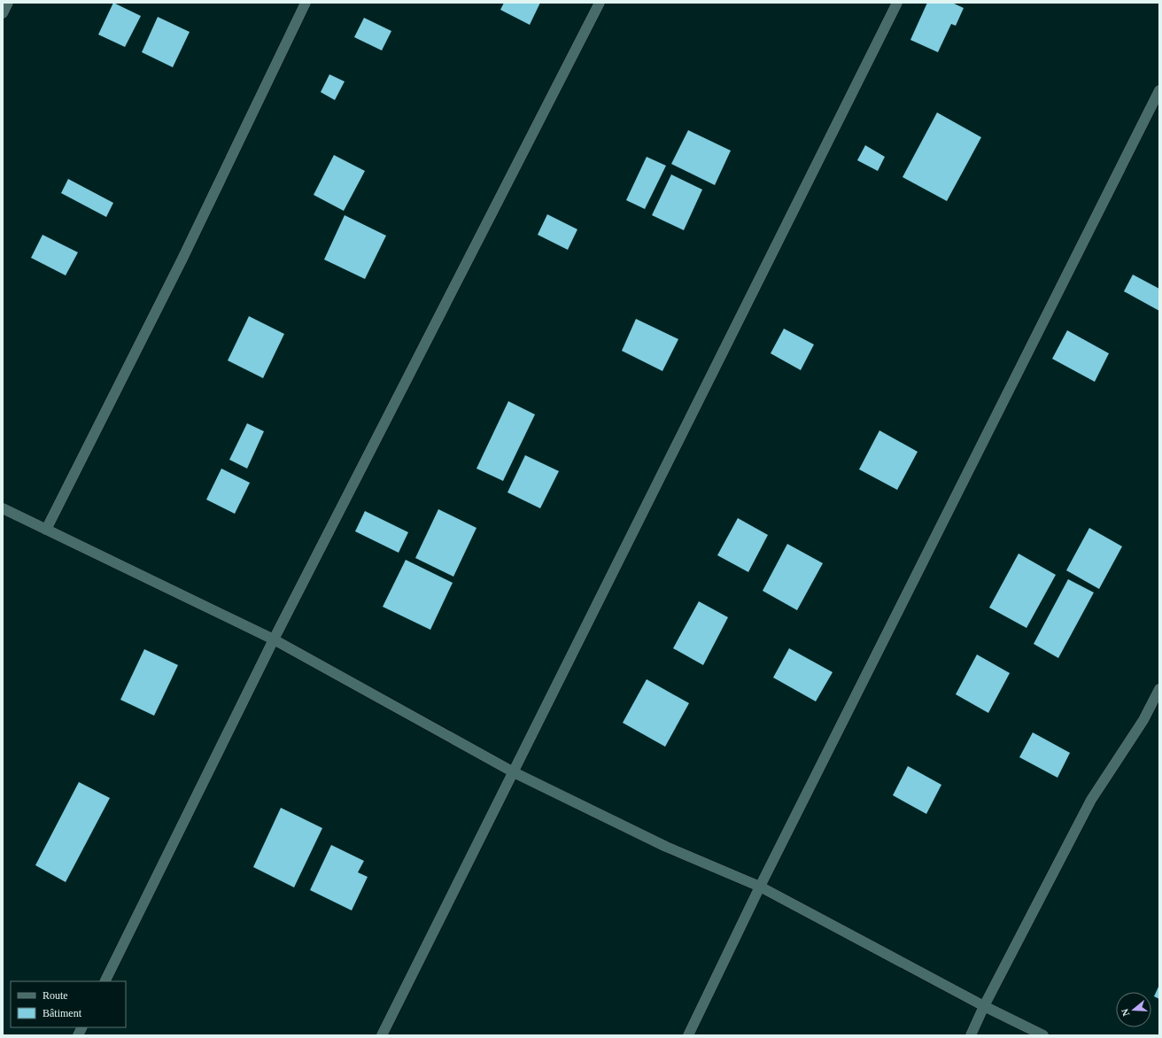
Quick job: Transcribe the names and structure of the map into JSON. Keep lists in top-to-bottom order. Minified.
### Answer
{"legend":["Route","Bâtiment"],"north":"left"}
